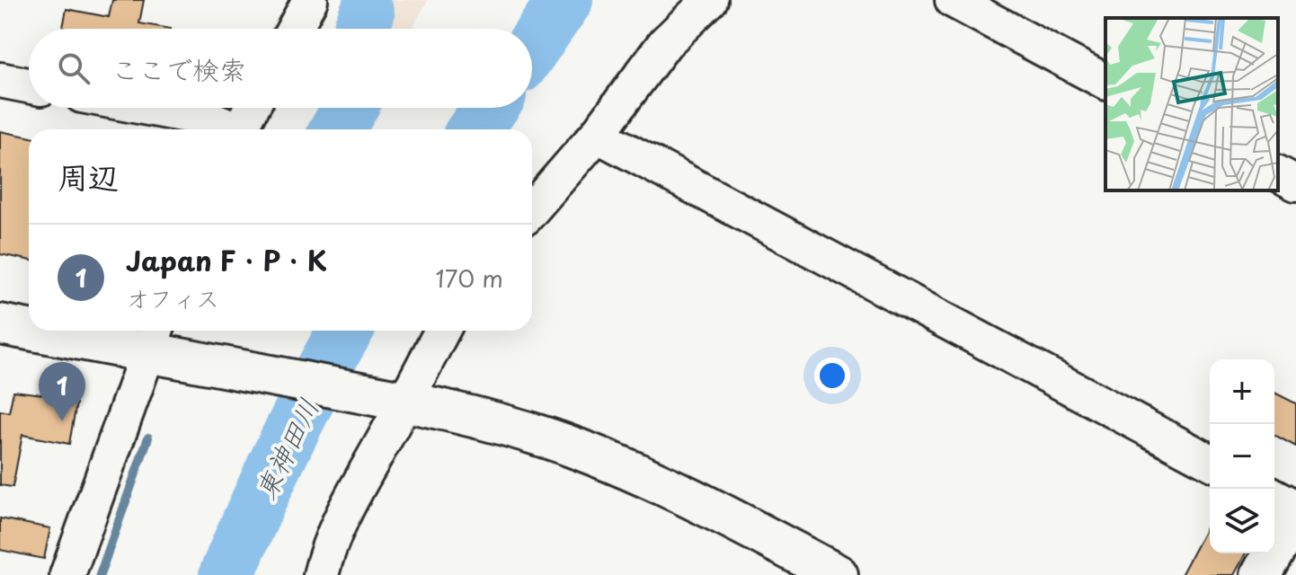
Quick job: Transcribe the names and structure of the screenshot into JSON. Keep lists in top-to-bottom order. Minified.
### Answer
{"water":["東神田川"],"page":{"search":"ここで検索","heading":"周辺","list":[{"mark":"1","name":"Japan F・P・K","note":"オフィス","value":"170 m"}],"map_buttons":["+","−"],"pins":"1"}}
